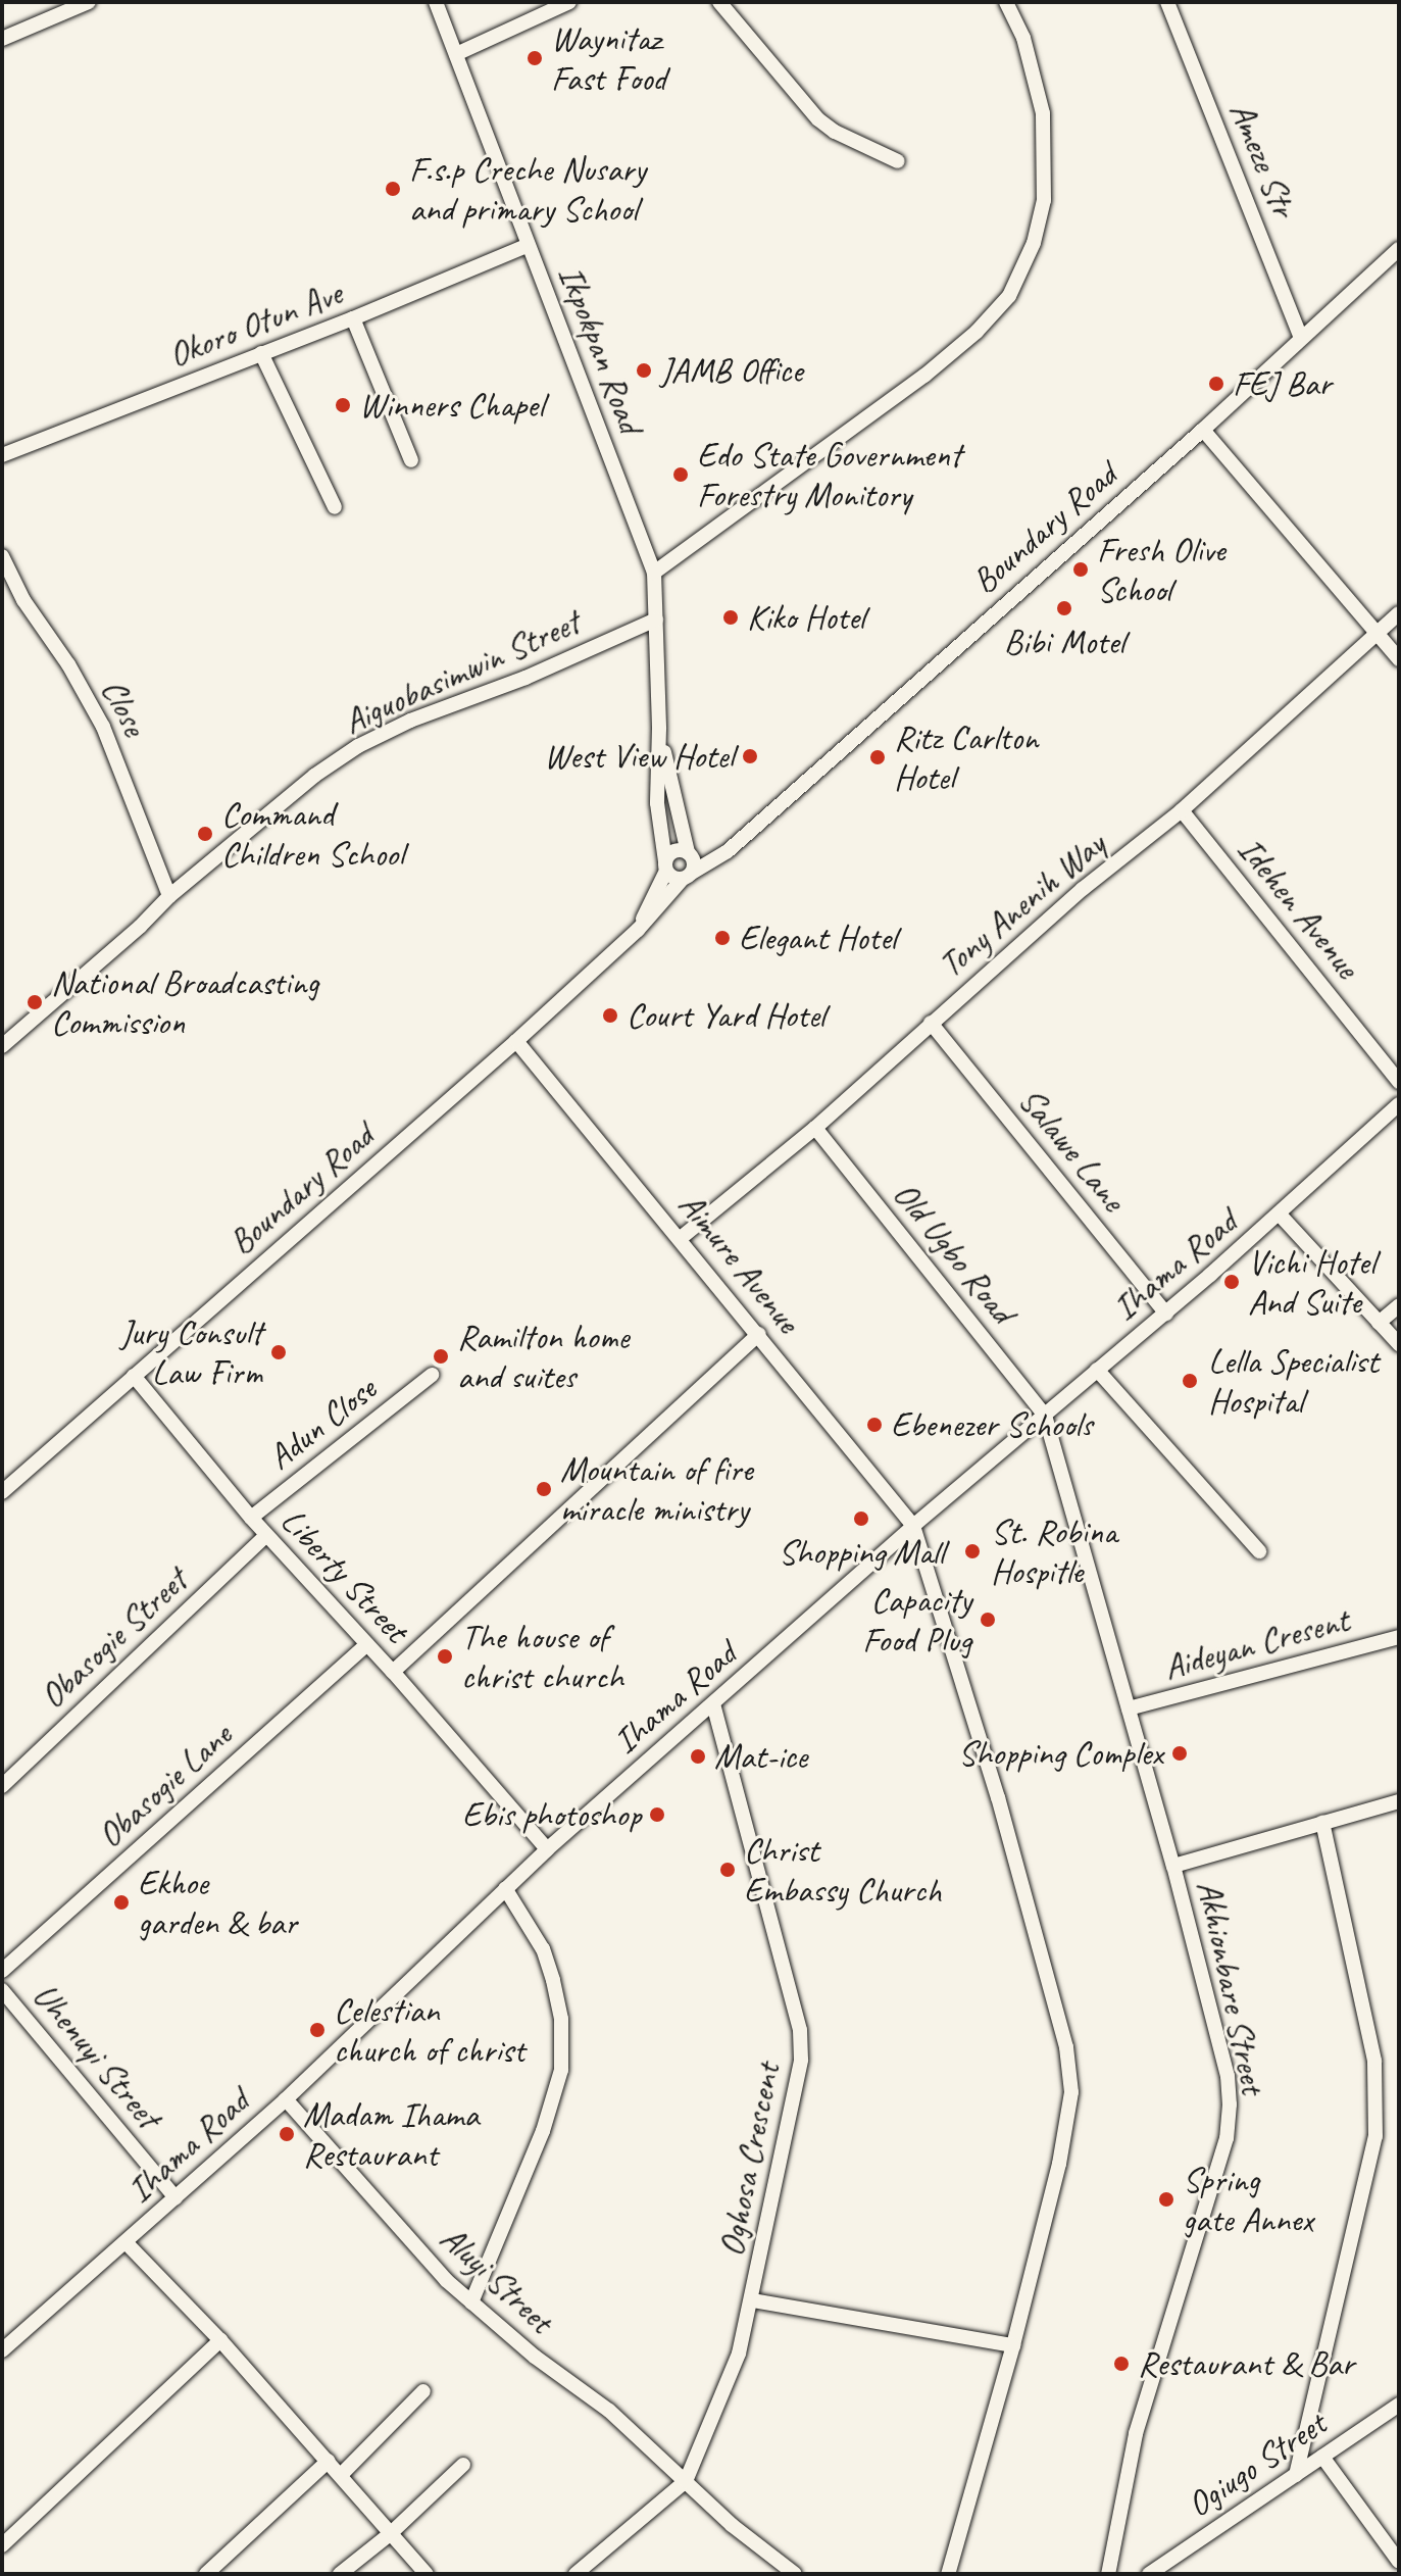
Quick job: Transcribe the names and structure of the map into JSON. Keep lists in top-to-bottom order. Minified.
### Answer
{"streets":{"street":["Ameze Str","Okoro Otun Ave","Ikpokpan Road","Boundary Road","Aiguobasimwin Street","Close","Tony Anenih Way","Idehen Avenue","Salawe Lane","Old Ugbo Road","Aimure Avenue","Ihama Road","Adun Close","Liberty Street","Obasogie Street","Aideyan Cresent","Obasogie Lane","Akhionbare Street","Uhenuyi Street","Oghosa Crescent","Aluyi Street","Ogiugo Street"]},"crossings":[["Ameze Str","Boundary Road"],["Okoro Otun Ave","Ikpokpan Road"],["Ikpokpan Road","Boundary Road"],["Ikpokpan Road","Aiguobasimwin Street"],["Boundary Road","Aimure Avenue"],["Boundary Road","Liberty Street"],["Aiguobasimwin Street","Close"],["Tony Anenih Way","Idehen Avenue"],["Tony Anenih Way","Salawe Lane"],["Tony Anenih Way","Old Ugbo Road"],["Tony Anenih Way","Aimure Avenue"],["Salawe Lane","Ihama Road"],["Old Ugbo Road","Ihama Road"],["Old Ugbo Road","Akhionbare Street"],["Aimure Avenue","Ihama Road"],["Ihama Road","Liberty Street"],["Ihama Road","Akhionbare Street"],["Ihama Road","Uhenuyi Street"],["Ihama Road","Oghosa Crescent"],["Ihama Road","Aluyi Street"],["Adun Close","Liberty Street"],["Liberty Street","Obasogie Street"],["Liberty Street","Obasogie Lane"],["Aideyan Cresent","Akhionbare Street"],["Oghosa Crescent","Aluyi Street"]],"places":["Waynitaz Fast Food","F.s.p Creche Nusary and primary School","JAMB Office","FEJ Bar","Winners Chapel","Edo State Government Forestry Monitory","Fresh Olive School","Bibi Motel","Kiko Hotel","West View Hotel","Ritz Carlton Hotel","Command Children School","Elegant Hotel","National Broadcasting Commission","Court Yard Hotel","Vichi Hotel And Suite","Jury Consult Law Firm","Ramilton home and suites","Lella Specialist Hospital","Ebenezer Schools","Mountain of fire miracle ministry","Shopping Mall","St. Robina Hospitle","Capacity Food Plug","The house of christ church","Shopping Complex","Mat-ice","Ebis photoshop","Christ Embassy Church","Ekhoe garden & bar","Celestian church of christ","Madam Ihama Restaurant","Spring gate Annex","Restaurant & Bar"]}
